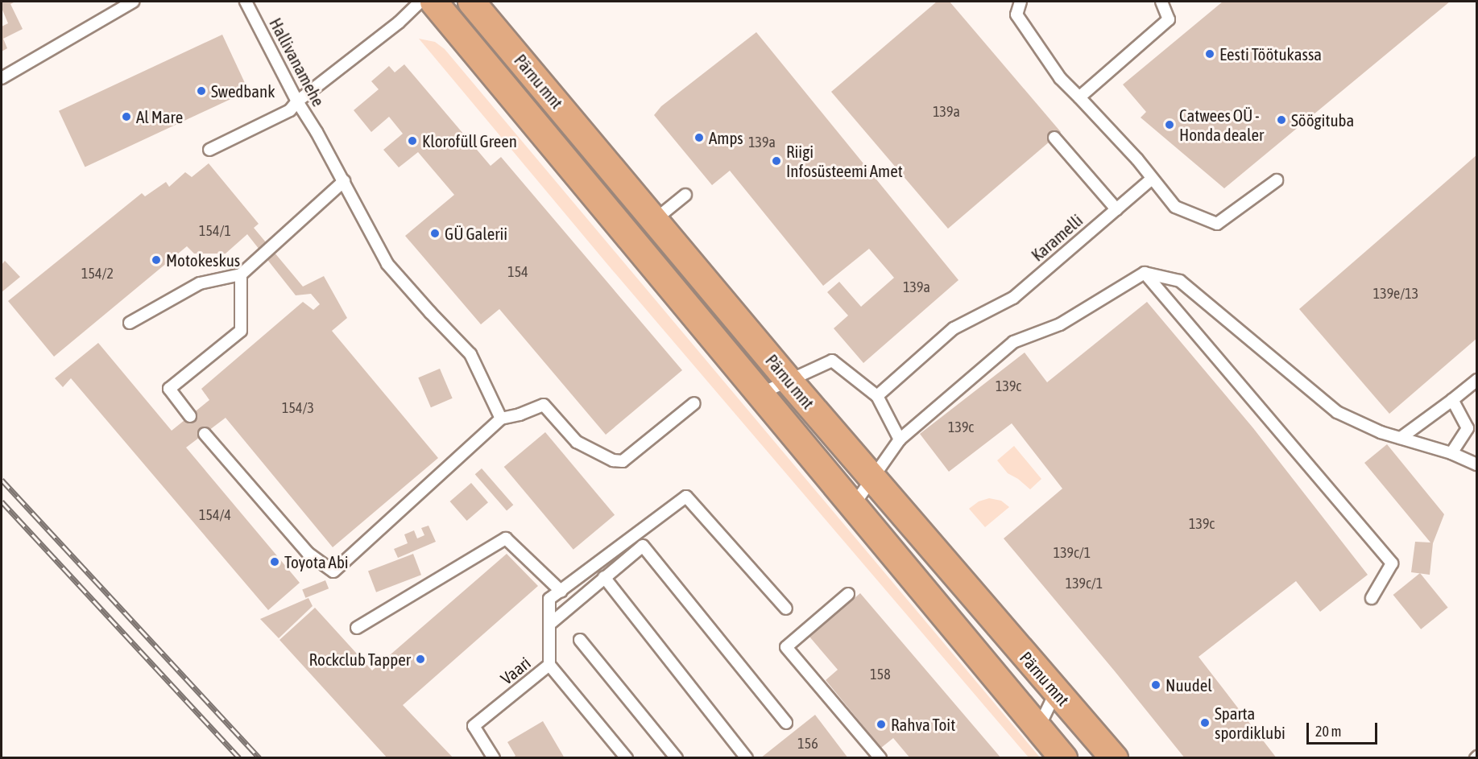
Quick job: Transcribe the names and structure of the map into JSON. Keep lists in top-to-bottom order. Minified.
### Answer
{"streets":{"main road":["Pärnu mnt"],"lane":["Hallivanamehe","Karamelli","Vaari"]},"places":["Eesti Töötukassa","Swedbank","Al Mare","Söögituba","Catwees OÜ - Honda dealer","Amps","Klorofüll Green","Riigi Infosüsteemi Amet","GÜ Galerii","Motokeskus","Toyota Abi","Rockclub Tapper","Nuudel","Sparta spordiklubi","Rahva Toit"],"house_numbers":["139a","139a","154/1","154","154/2","139a","139e/13","139c","154/3","139c","154/4","139c","139c/1","139c/1","158","156"],"scale_bar":"20 m"}
